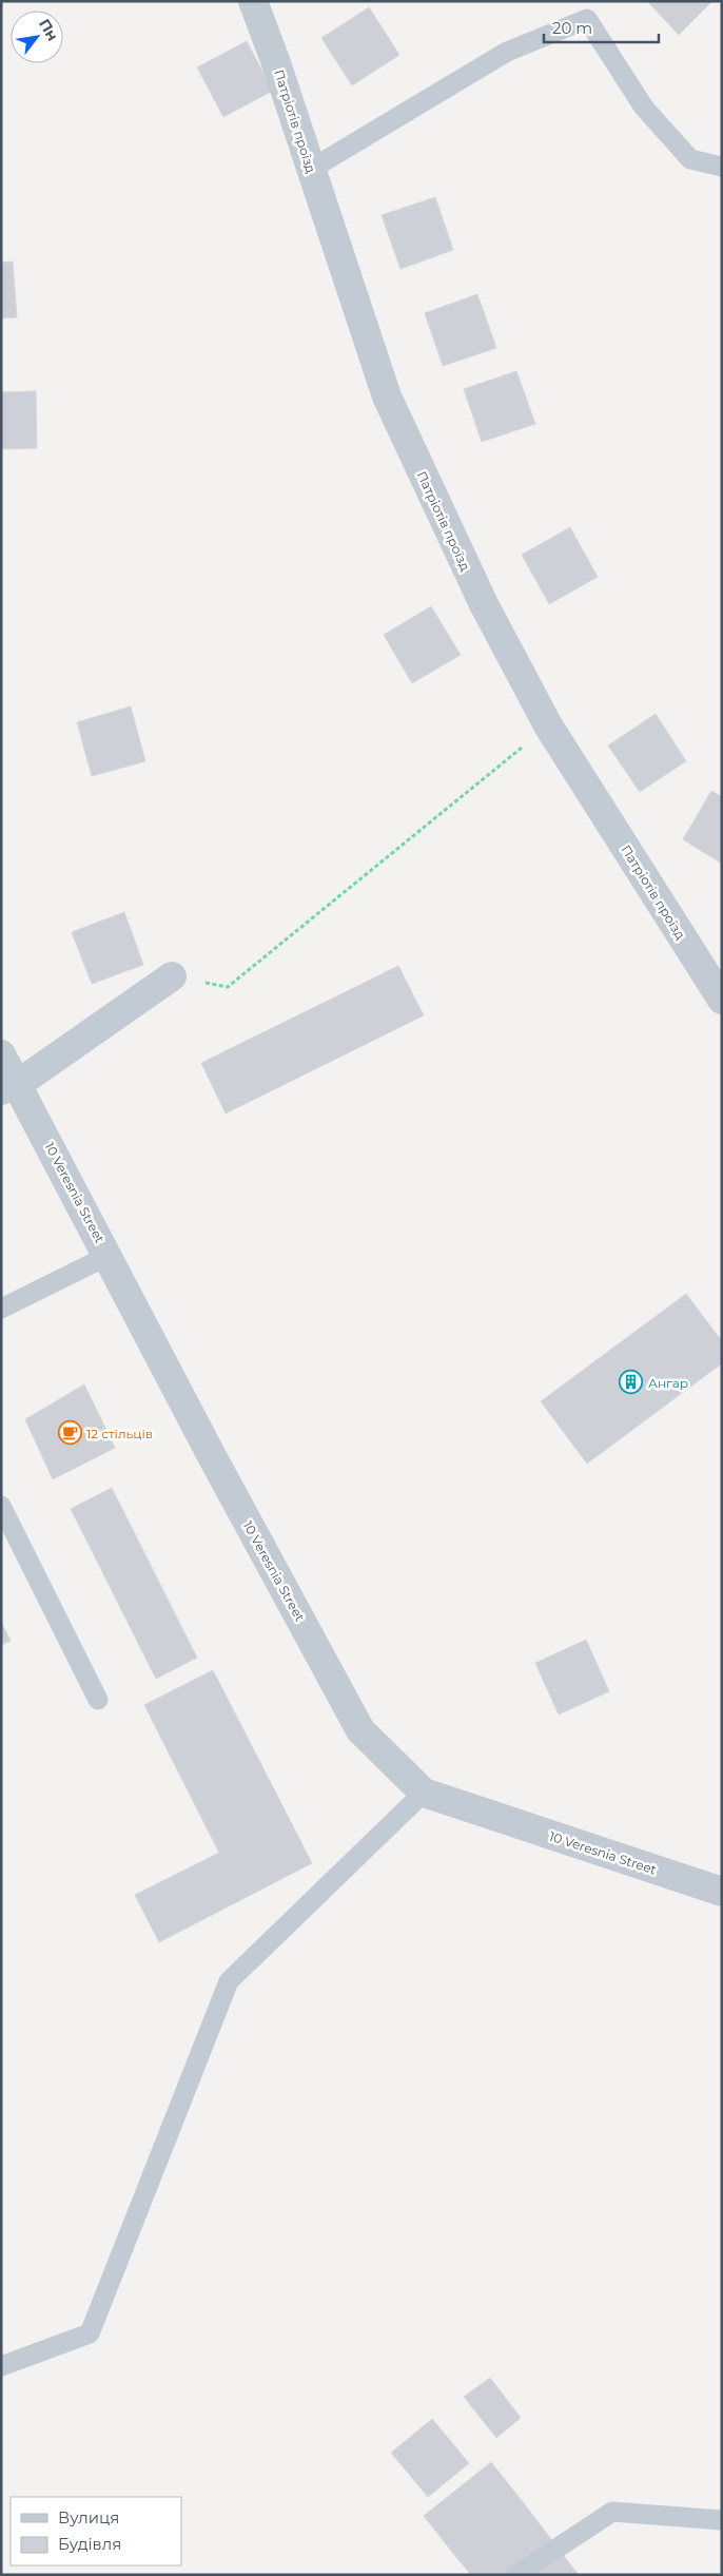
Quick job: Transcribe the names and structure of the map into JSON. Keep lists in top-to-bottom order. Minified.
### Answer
{"streets":{"street":["Патріотів проїзд","10 Veresnia Street"]},"places":{"building":["Ангар"],"cafe":["12 стільців"]},"legend":["Вулиця","Будівля"],"scale_bar":"20 m","north":"top right"}
